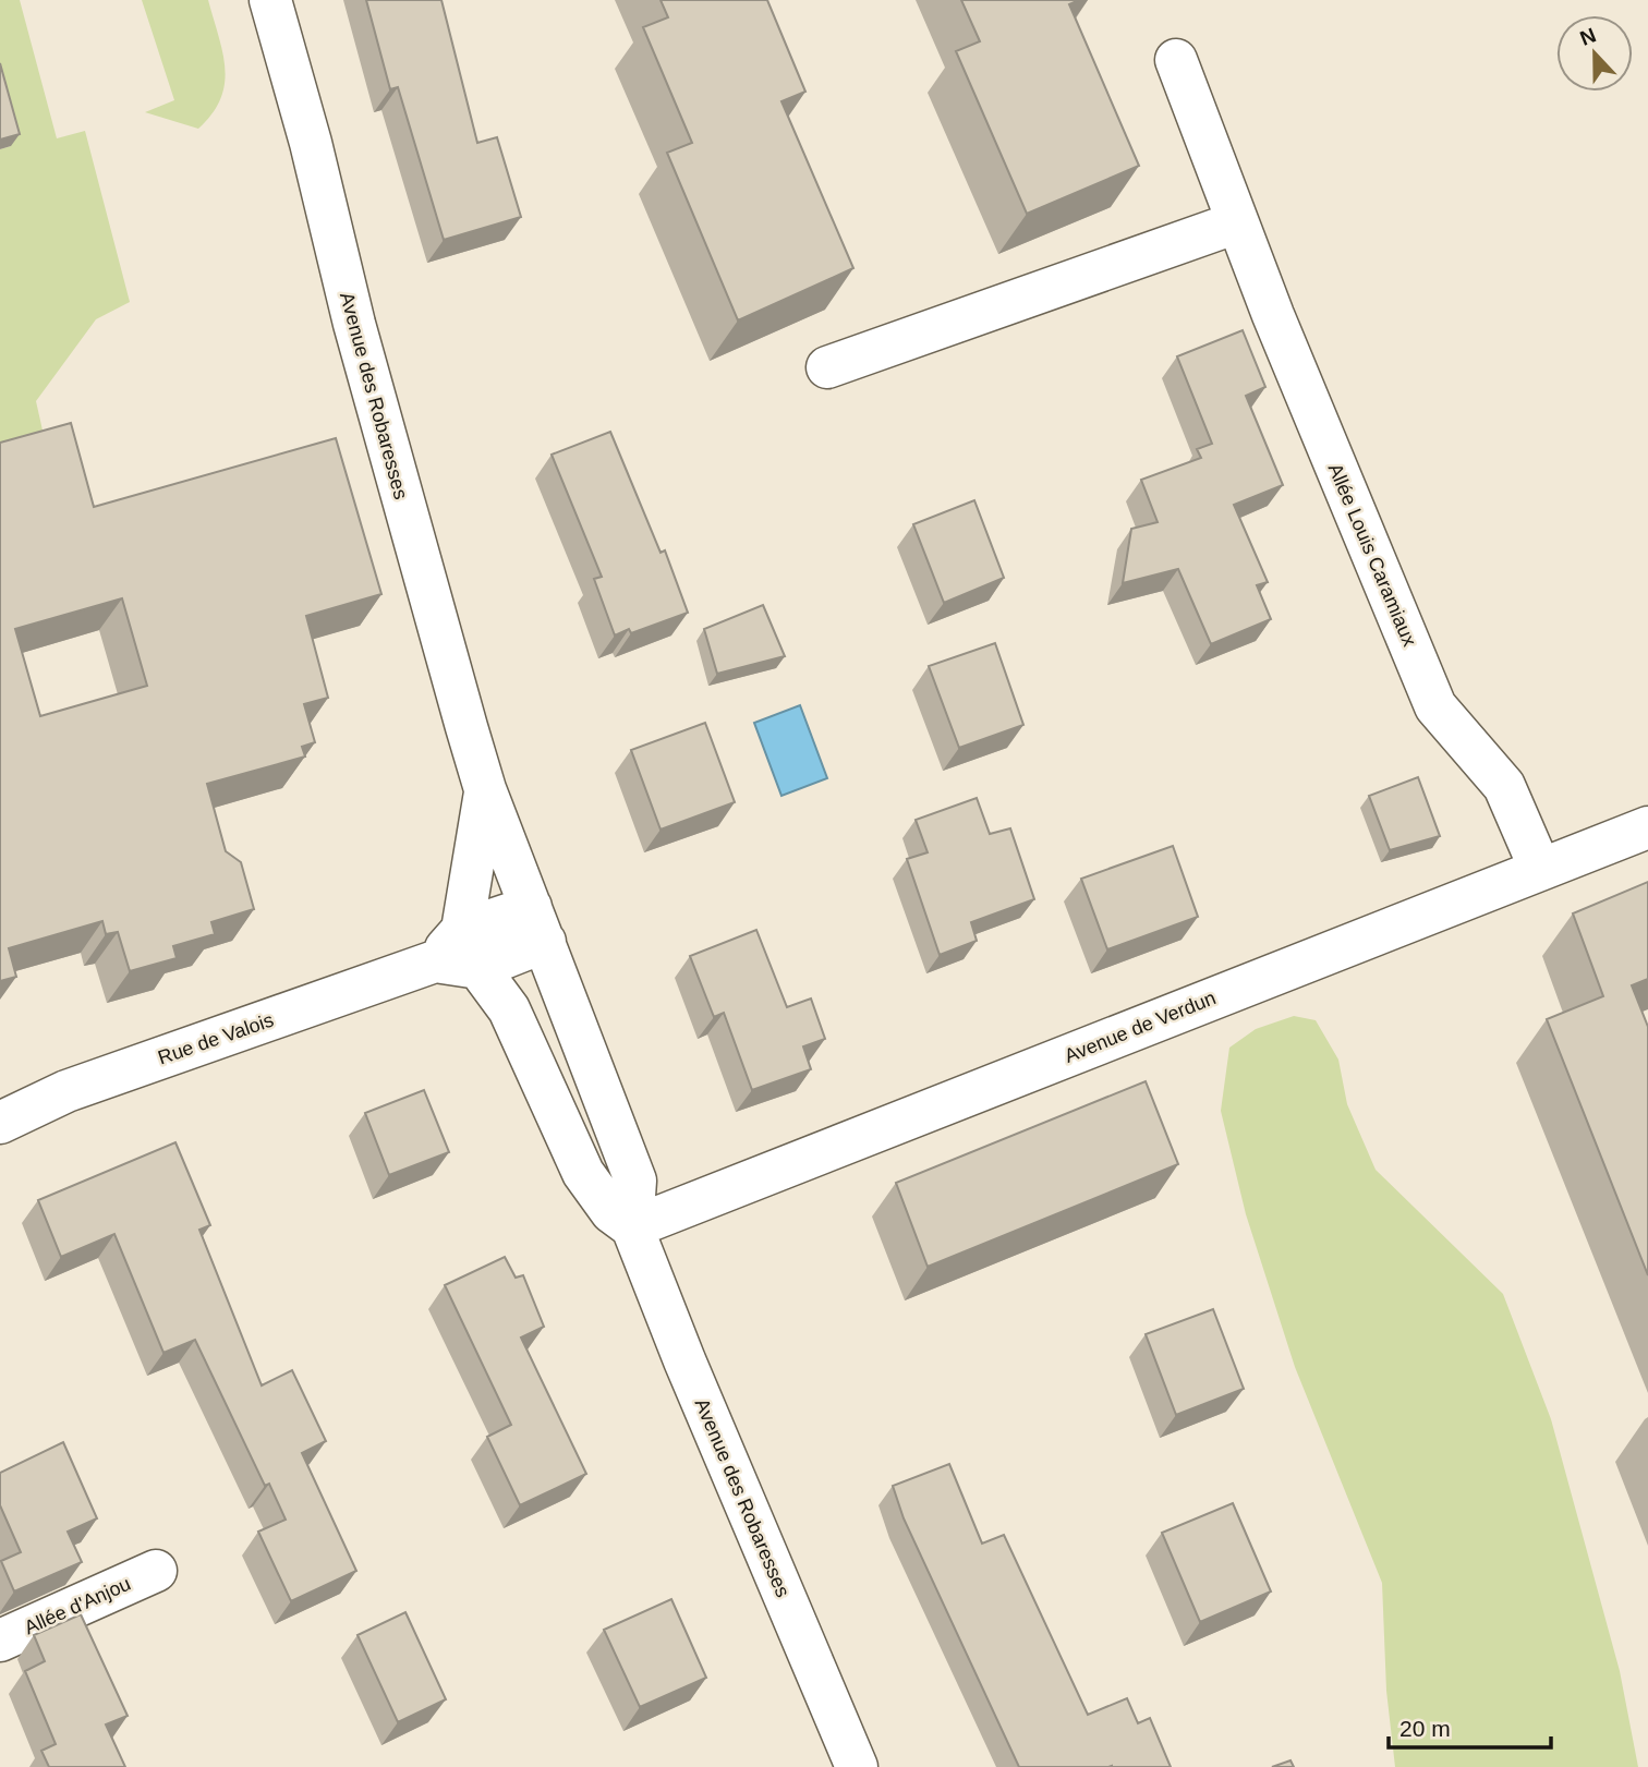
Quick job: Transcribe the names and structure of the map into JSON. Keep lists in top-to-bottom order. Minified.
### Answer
{"streets":{"street":["Avenue des Robaresses","Allée Louis Caramiaux","Avenue de Verdun","Rue de Valois","Allée d'Anjou"]},"crossings":[["Avenue des Robaresses","Avenue de Verdun"],["Allée Louis Caramiaux","Avenue de Verdun"]],"scale_bar":"20 m","north":"top"}
